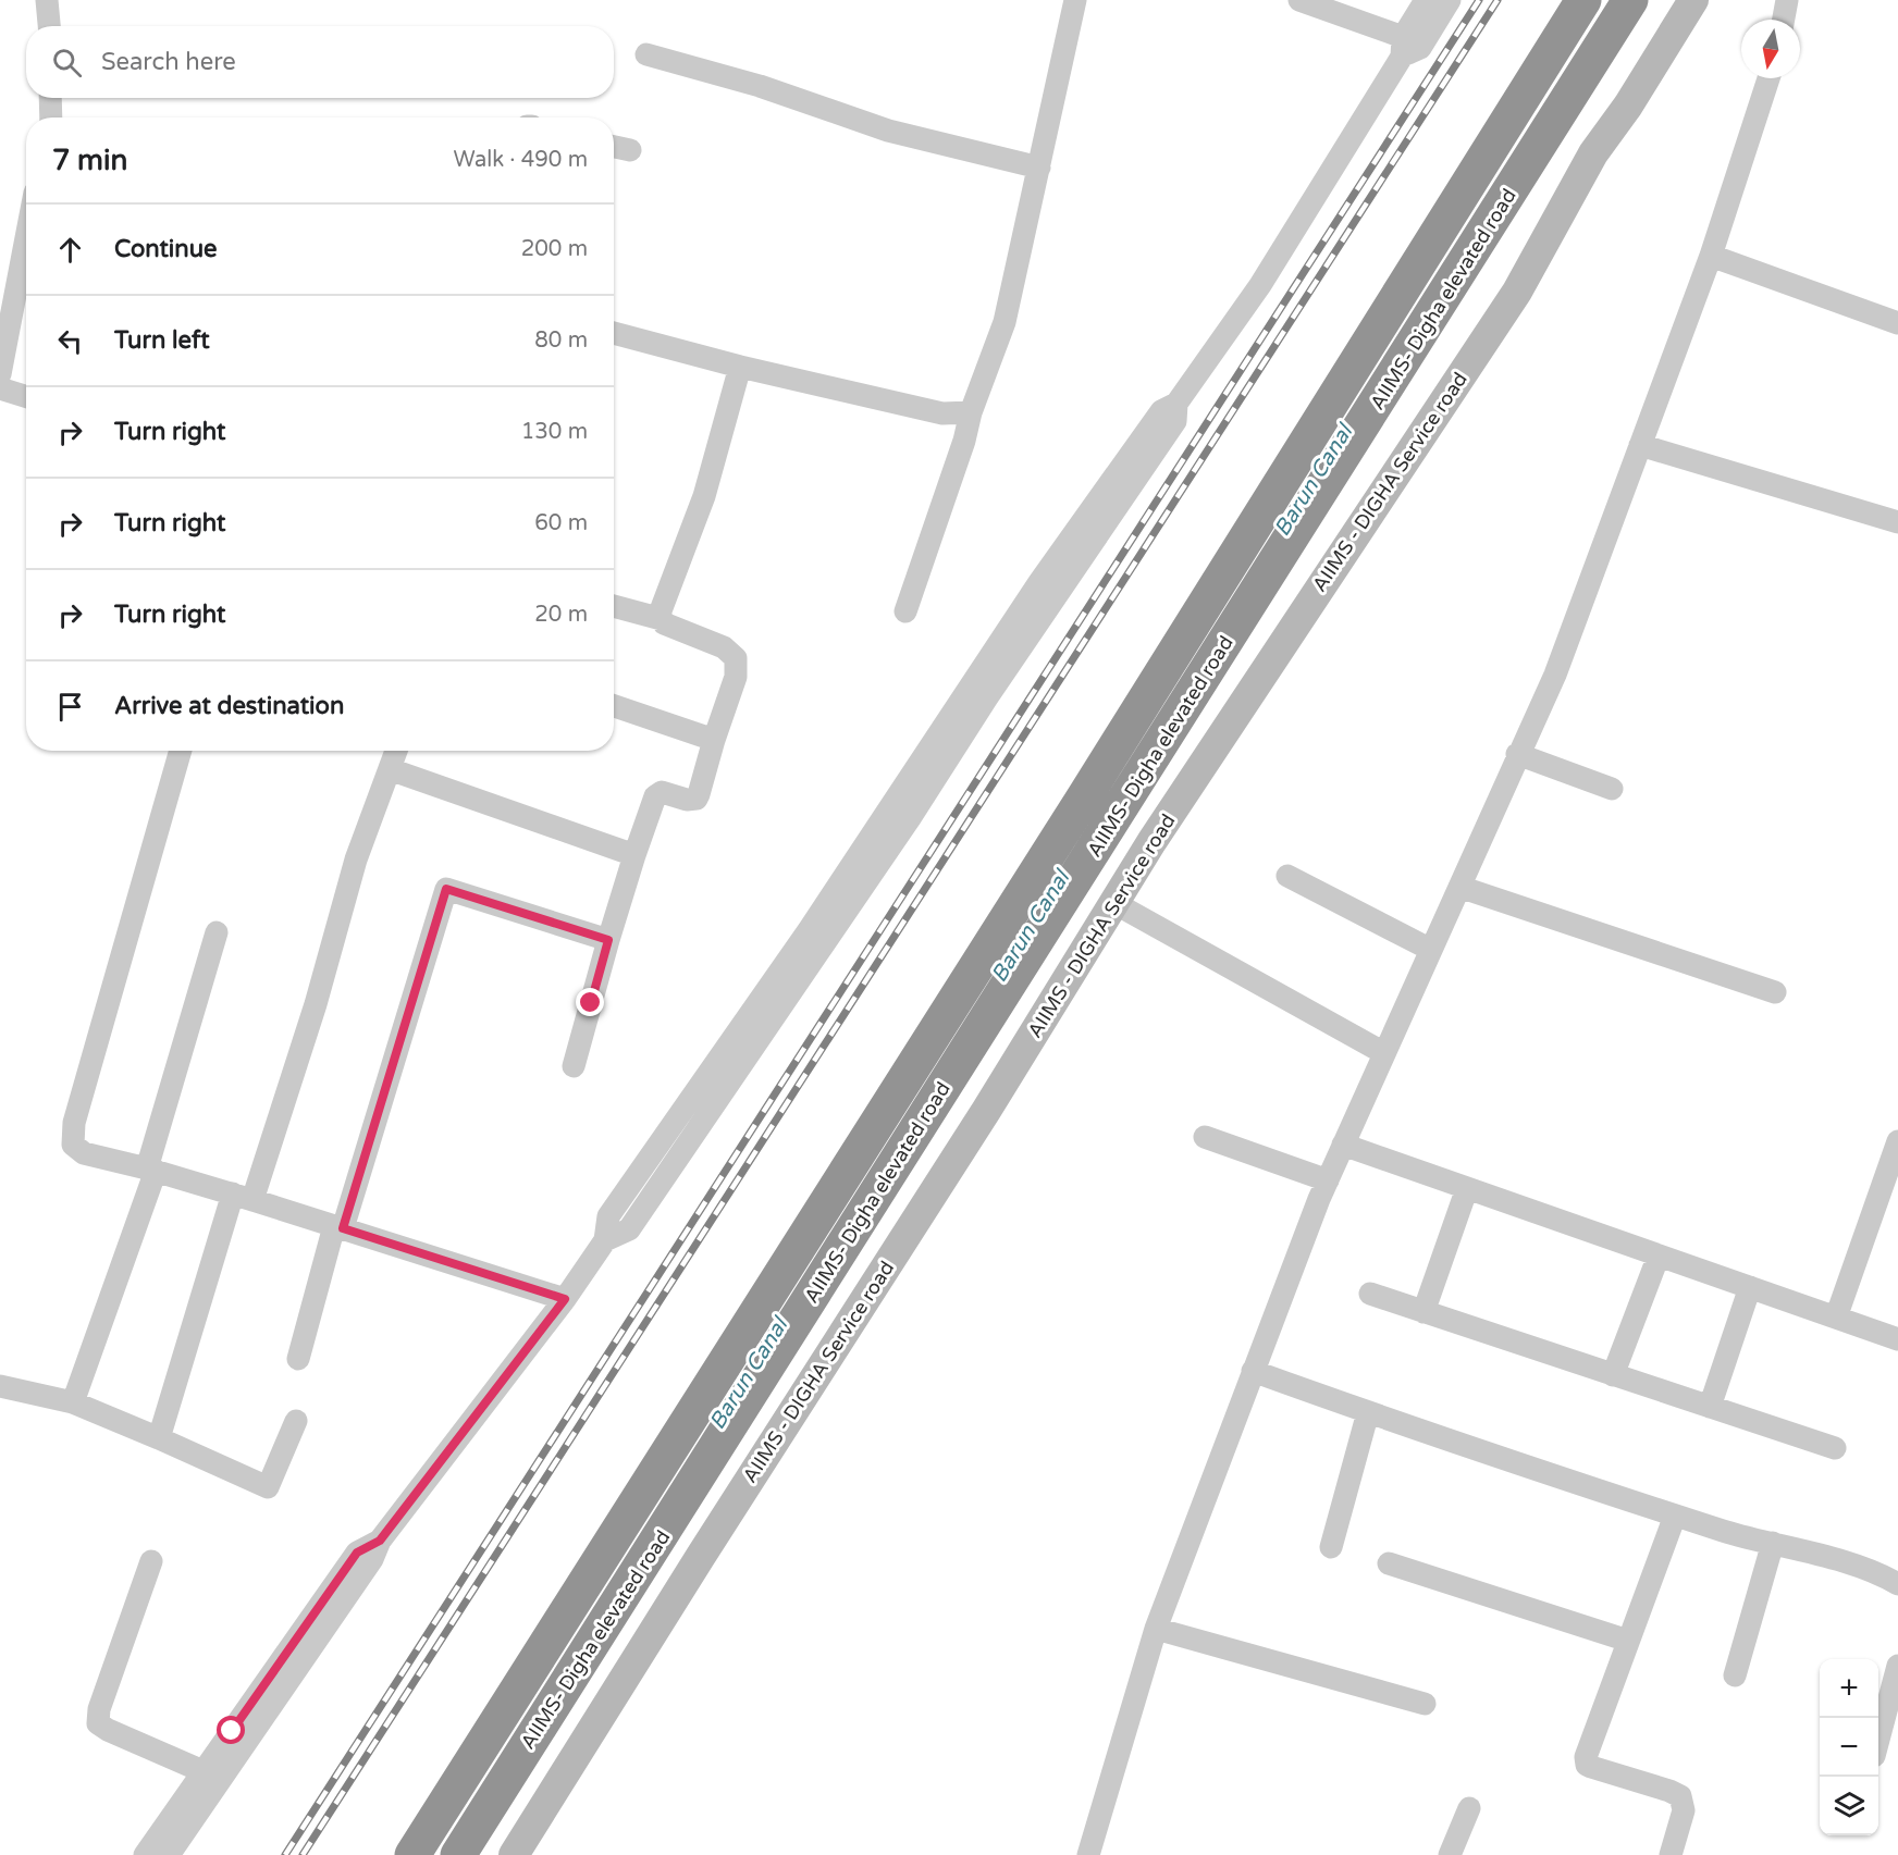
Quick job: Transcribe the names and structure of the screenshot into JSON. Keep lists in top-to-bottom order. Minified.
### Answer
{"streets":{"highway":["AIIMS- Digha elevated road"],"main road":["AIIMS - DIGHA Service road"]},"water":["Barun Canal"],"north":"bottom","page":{"search":"Search here","heading":["7 min","Walk · 490 m"],"list":[["Continue","200 m"],["Turn left","80 m"],["Turn right","130 m"],["Turn right","60 m"],["Turn right","20 m"],"Arrive at destination"],"map_buttons":["+","−"]}}
